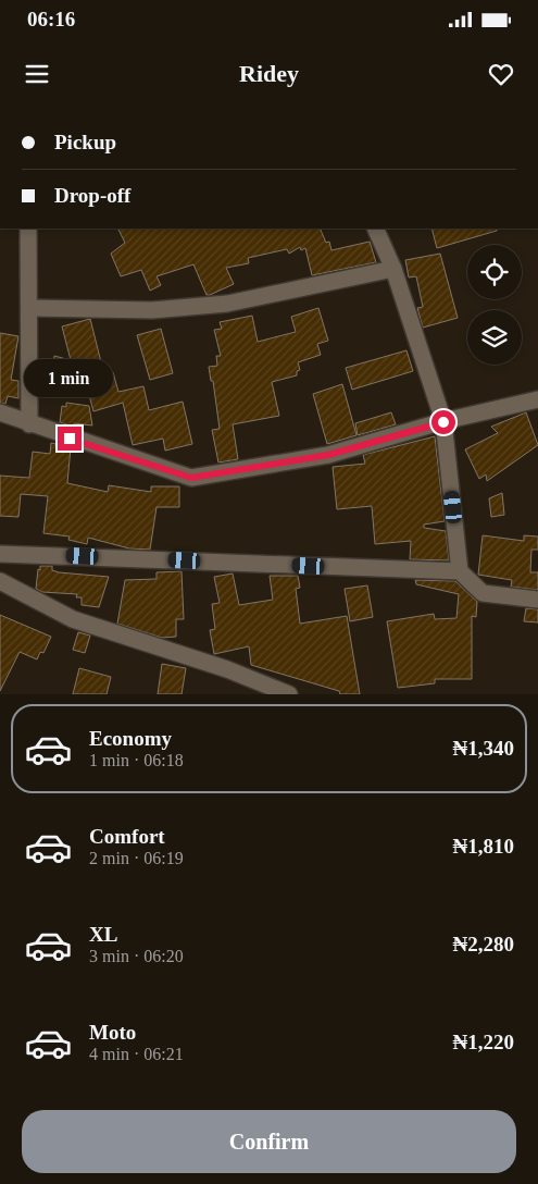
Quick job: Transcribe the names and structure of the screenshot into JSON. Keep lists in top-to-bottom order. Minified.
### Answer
{"page":{"status":"06:16","header":"Ridey","banner":["Pickup","Drop-off"],"bubble":"1 min","list":[{"name":"Economy","note":"1 min · 06:18","value":"₦1,340"},{"name":"Comfort","note":"2 min · 06:19","value":"₦1,810"},{"name":"XL","note":"3 min · 06:20","value":"₦2,280"},{"name":"Moto","note":"4 min · 06:21","value":"₦1,220"}],"buttons":"Confirm"}}
